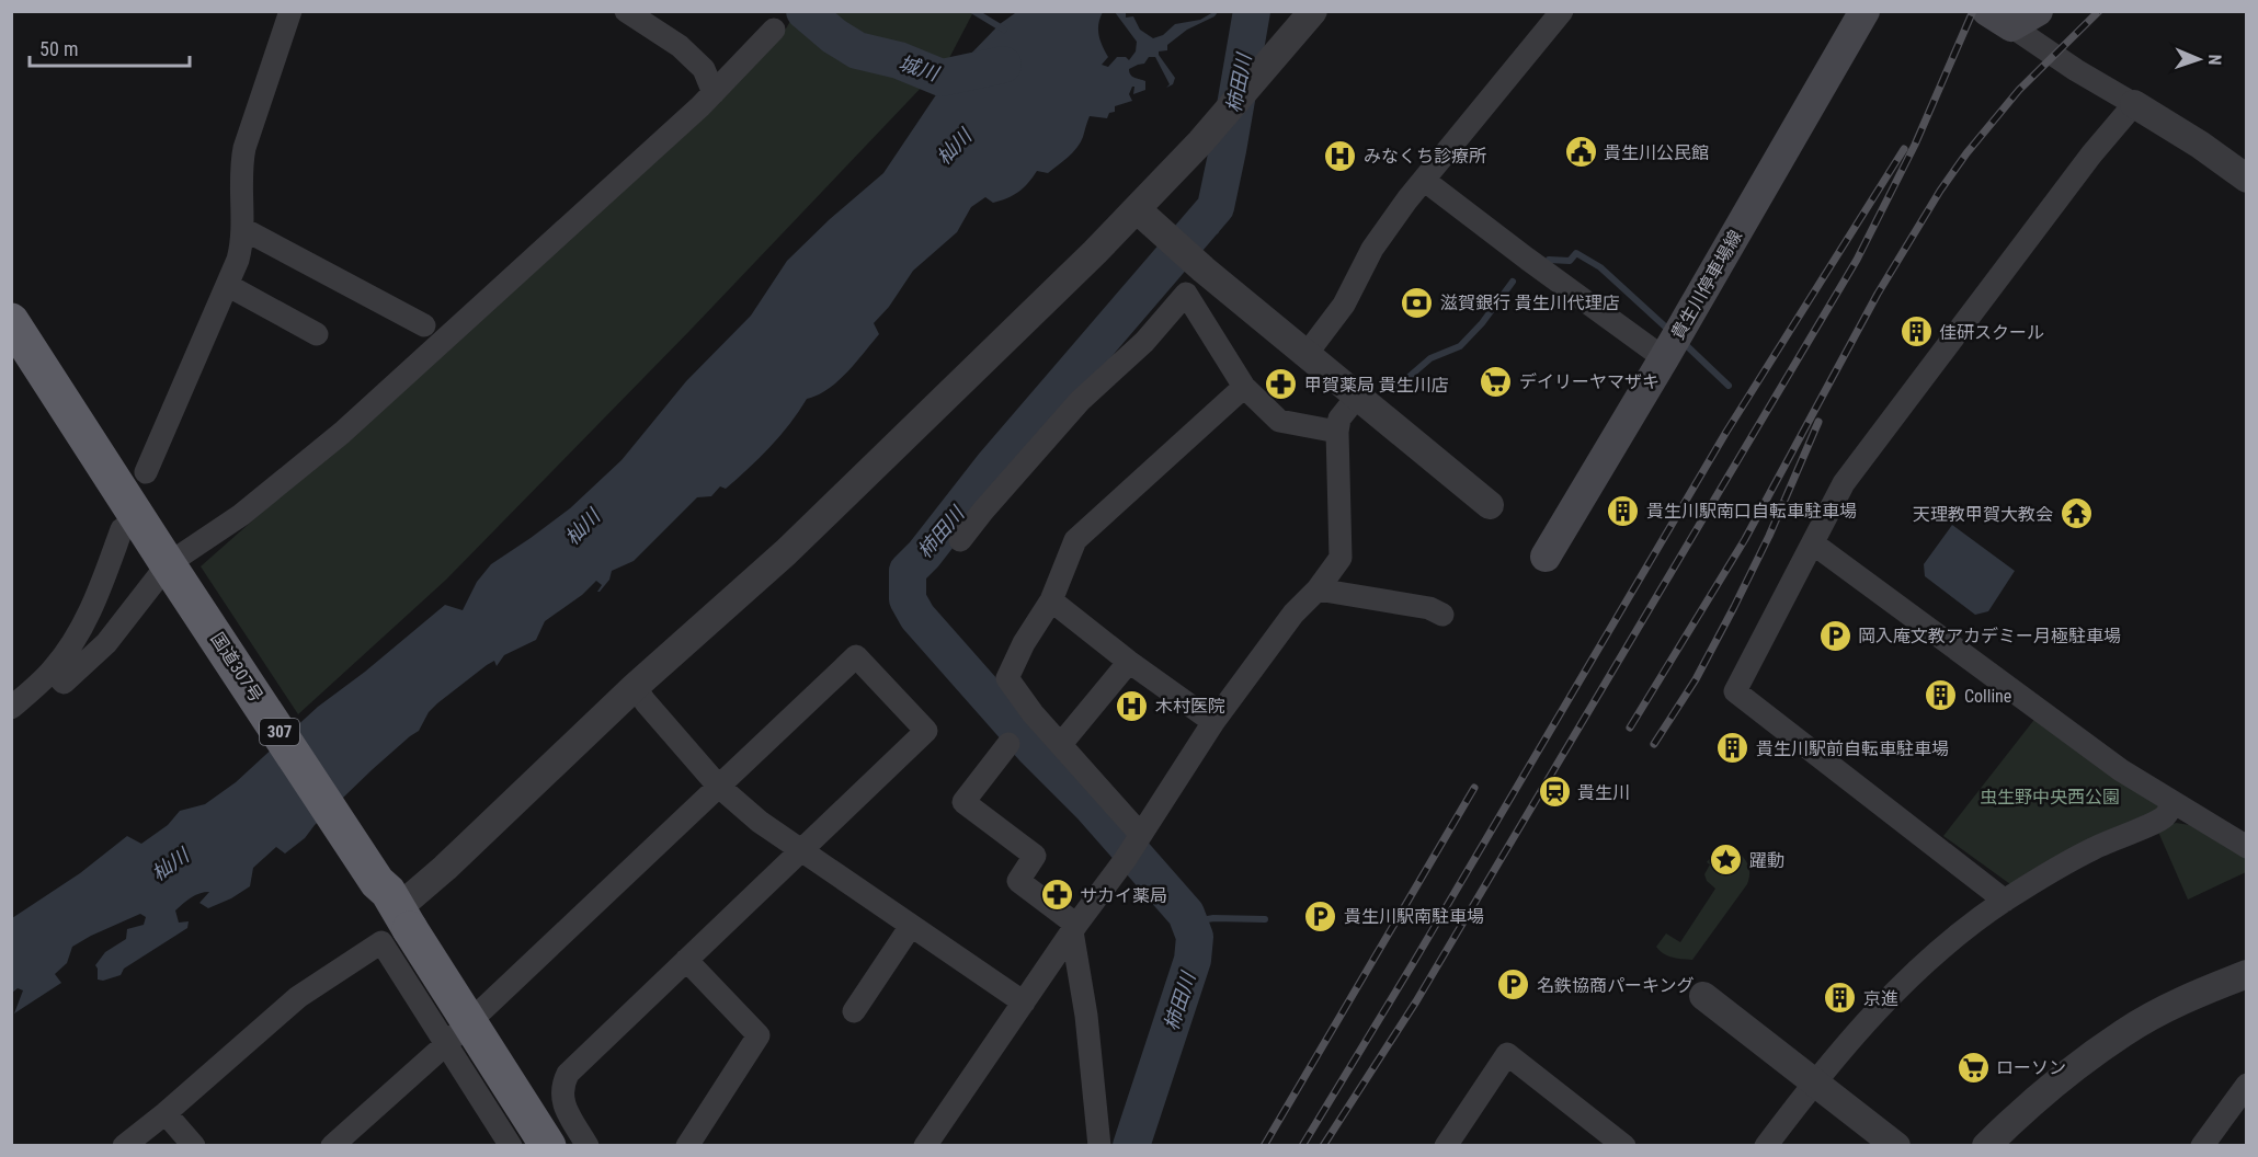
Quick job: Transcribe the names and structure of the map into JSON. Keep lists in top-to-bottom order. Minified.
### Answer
{"streets":{"highway":["国道307号","307"],"main road":["貴生川停車場線"]},"water":["城川","柿田川","杣川"],"parks":["虫生野中央西公園"],"places":{"public building":["貴生川公民館"],"hospital":["みなくち診療所","木村医院"],"bank":["滋賀銀行 貴生川代理店"],"building":["佳研スクール","貴生川駅南口自転車駐車場","Colline","貴生川駅前自転車駐車場","京進"],"supermarket":["デイリーヤマザキ","ローソン"],"pharmacy":["甲賀薬局 貴生川店","サカイ薬局"],"temple":["天理教甲賀大教会"],"parking":["岡入庵文教アカデミー月極駐車場","貴生川駅南駐車場","名鉄協商パーキング"],"station":["貴生川"],"place":["躍動"]},"scale_bar":"50 m","north":"right"}
